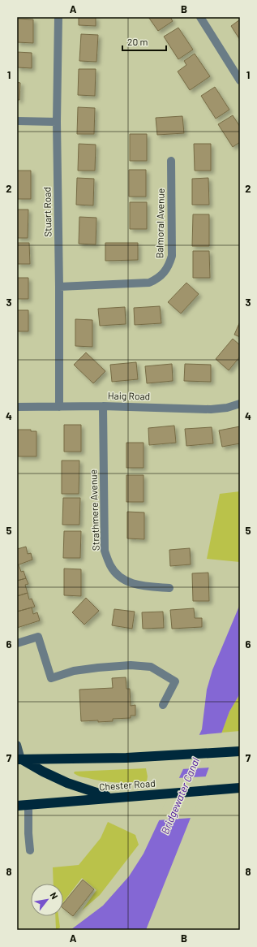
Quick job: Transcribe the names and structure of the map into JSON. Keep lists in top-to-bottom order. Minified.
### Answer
{"streets":{"highway":["Chester Road"],"street":["Stuart Road","Balmoral Avenue","Haig Road","Strathmere Avenue"]},"crossings":[["Stuart Road","Balmoral Avenue"],["Stuart Road","Haig Road"],["Haig Road","Strathmere Avenue"]],"water":["Bridgewater Canal"],"scale_bar":"20 m","north":"top right","grid":{"columns":["A","B"],"rows":["1","2","3","4","5","6","7","8"]}}
